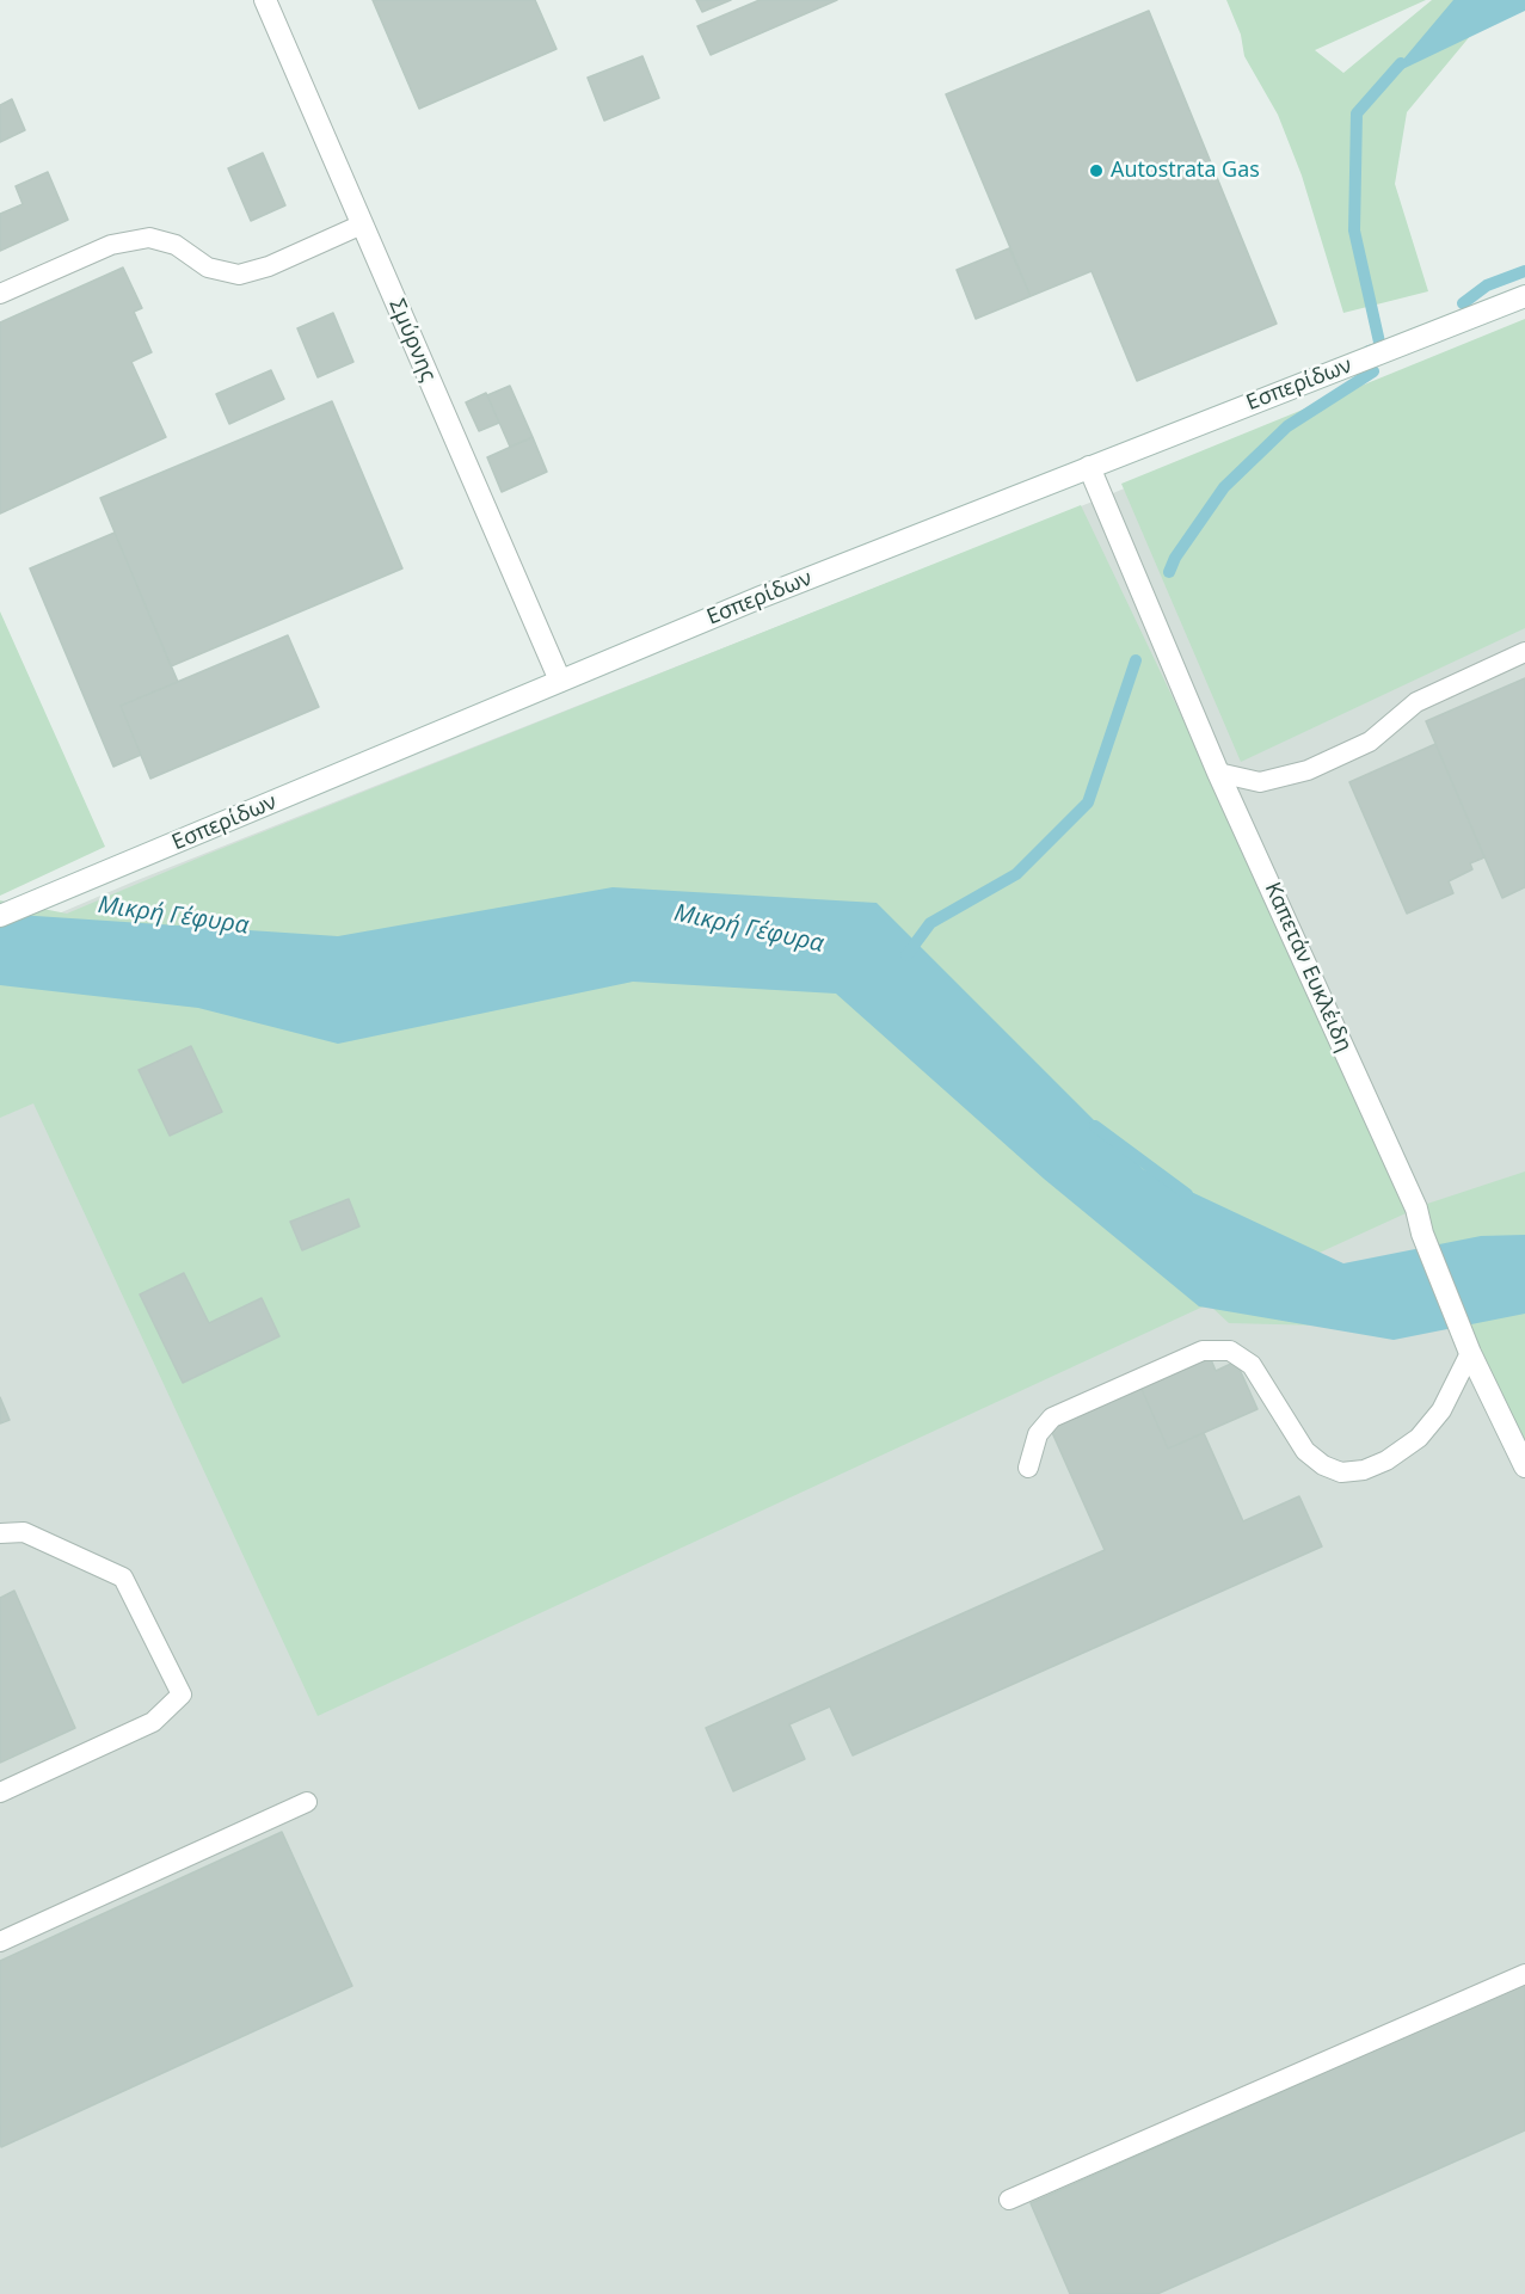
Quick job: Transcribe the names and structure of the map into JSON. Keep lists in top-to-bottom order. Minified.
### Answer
{"streets":{"street":["Σμύρνης","Εσπερίδων","Καπετάν Ευκλέιδη"]},"crossings":[["Σμύρνης","Εσπερίδων"],["Εσπερίδων","Καπετάν Ευκλέιδη"]],"water":["Μικρή Γέφυρα"],"places":["Autostrata Gas"]}
